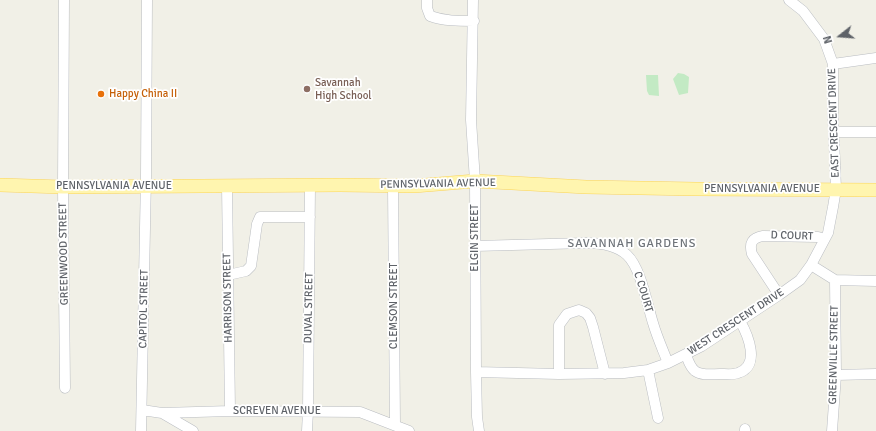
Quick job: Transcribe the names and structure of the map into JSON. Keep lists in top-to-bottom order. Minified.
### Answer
{"streets":{"main road":["PENNSYLVANIA AVENUE"],"street":["EAST CRESCENT DRIVE","D COURT","ELGIN STREET","GREENWOOD STREET","C COURT","HARRISON STREET","CLEMSON STREET","DUVAL STREET","CAPITOL STREET","WEST CRESCENT DRIVE","GREENVILLE STREET","SCREVEN AVENUE"]},"crossings":[["EAST CRESCENT DRIVE","PENNSYLVANIA AVENUE"],["EAST CRESCENT DRIVE","WEST CRESCENT DRIVE"],["PENNSYLVANIA AVENUE","ELGIN STREET"],["PENNSYLVANIA AVENUE","GREENWOOD STREET"],["PENNSYLVANIA AVENUE","HARRISON STREET"],["PENNSYLVANIA AVENUE","CLEMSON STREET"],["PENNSYLVANIA AVENUE","DUVAL STREET"],["PENNSYLVANIA AVENUE","CAPITOL STREET"],["PENNSYLVANIA AVENUE","WEST CRESCENT DRIVE"],["D COURT","WEST CRESCENT DRIVE"],["ELGIN STREET","C COURT"],["ELGIN STREET","WEST CRESCENT DRIVE"],["C COURT","WEST CRESCENT DRIVE"],["HARRISON STREET","SCREVEN AVENUE"],["CLEMSON STREET","SCREVEN AVENUE"],["DUVAL STREET","SCREVEN AVENUE"],["CAPITOL STREET","SCREVEN AVENUE"]],"districts":["SAVANNAH GARDENS"],"places":["Savannah High School","Happy China II"],"north":"left"}
